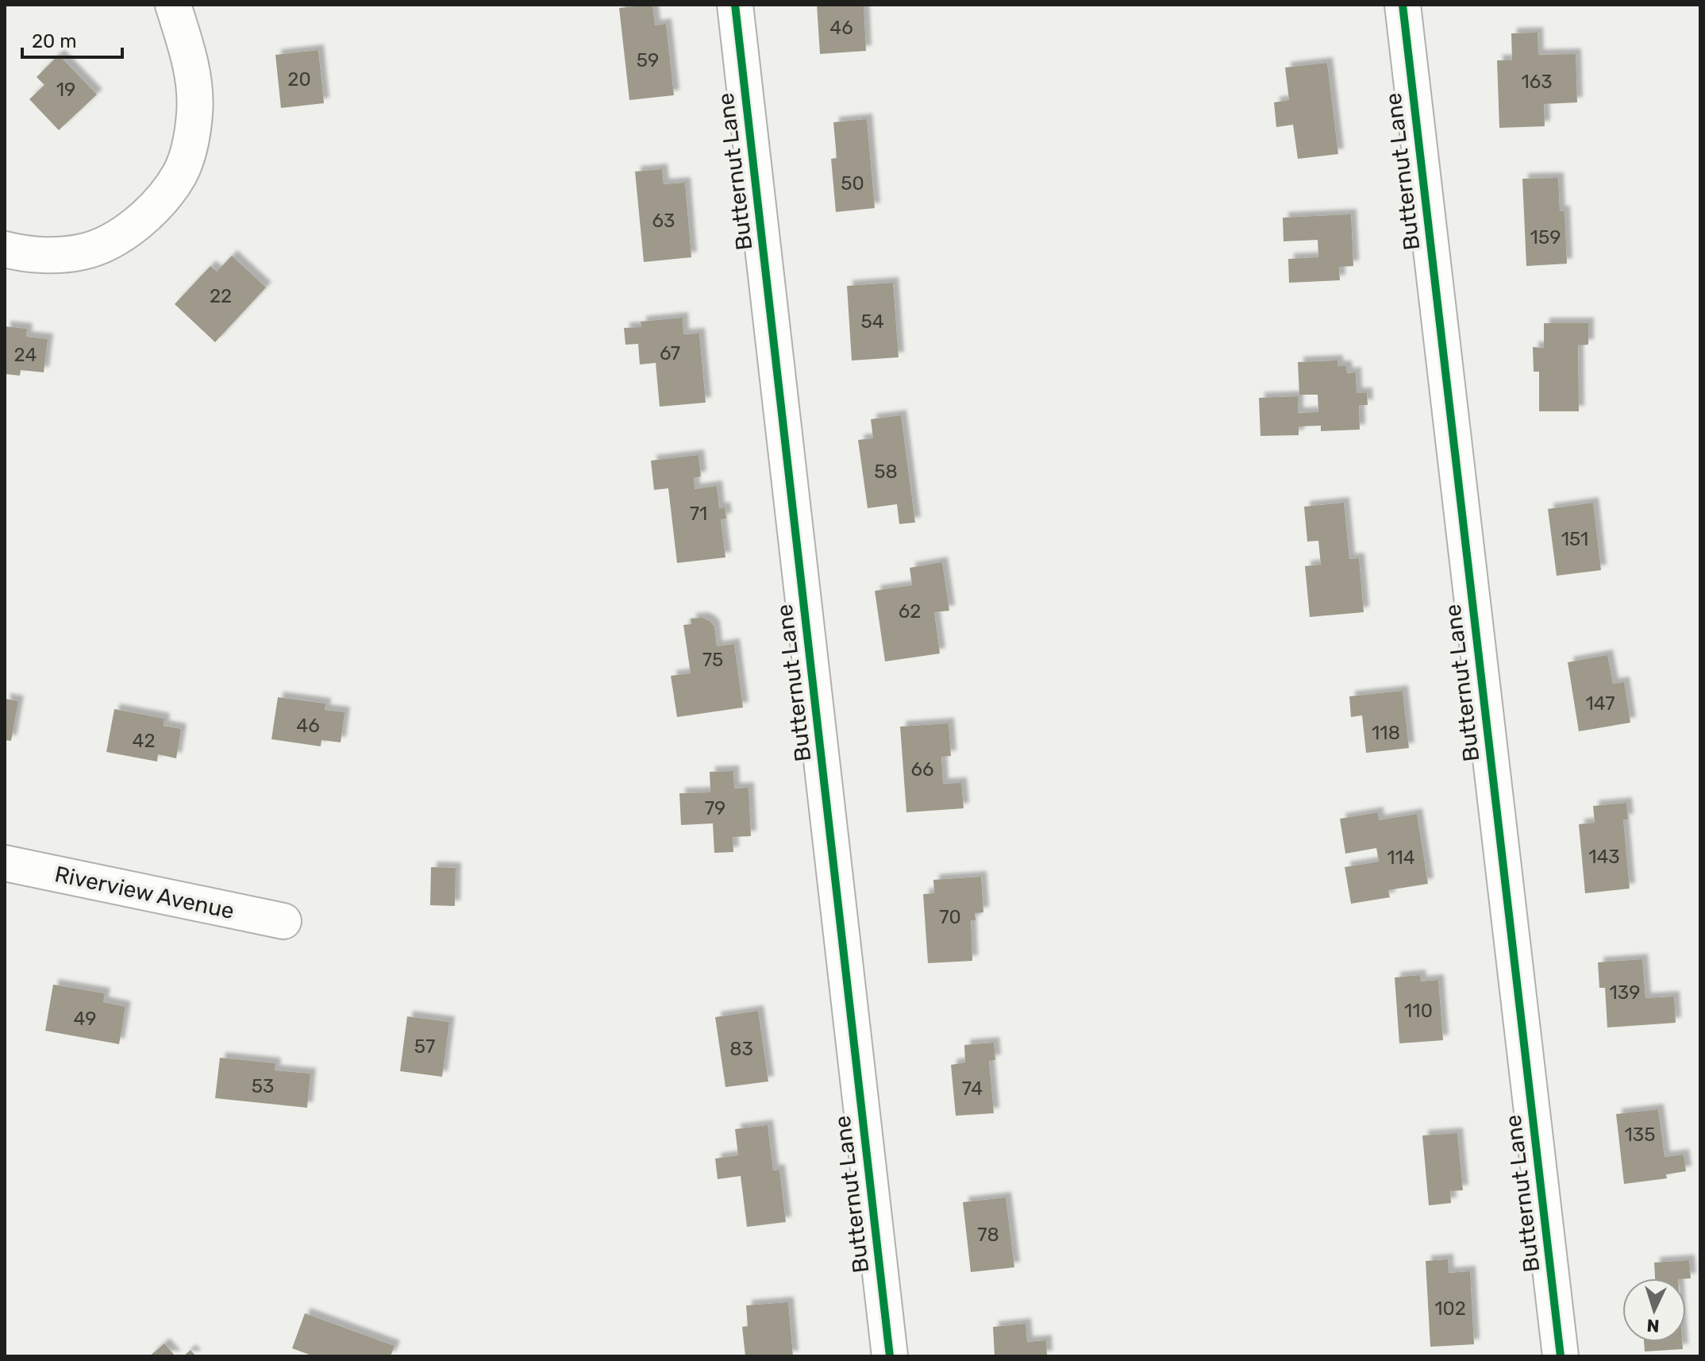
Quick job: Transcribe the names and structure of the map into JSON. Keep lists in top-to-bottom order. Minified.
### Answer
{"streets":{"street":["Butternut Lane","Riverview Avenue"]},"house_numbers":["46","59","20","163","19","50","63","159","22","54","67","24","58","71","151","62","75","147","46","118","42","66","79","143","114","70","139","110","49","57","83","53","74","135","78","102"],"scale_bar":"20 m","north":"bottom"}
